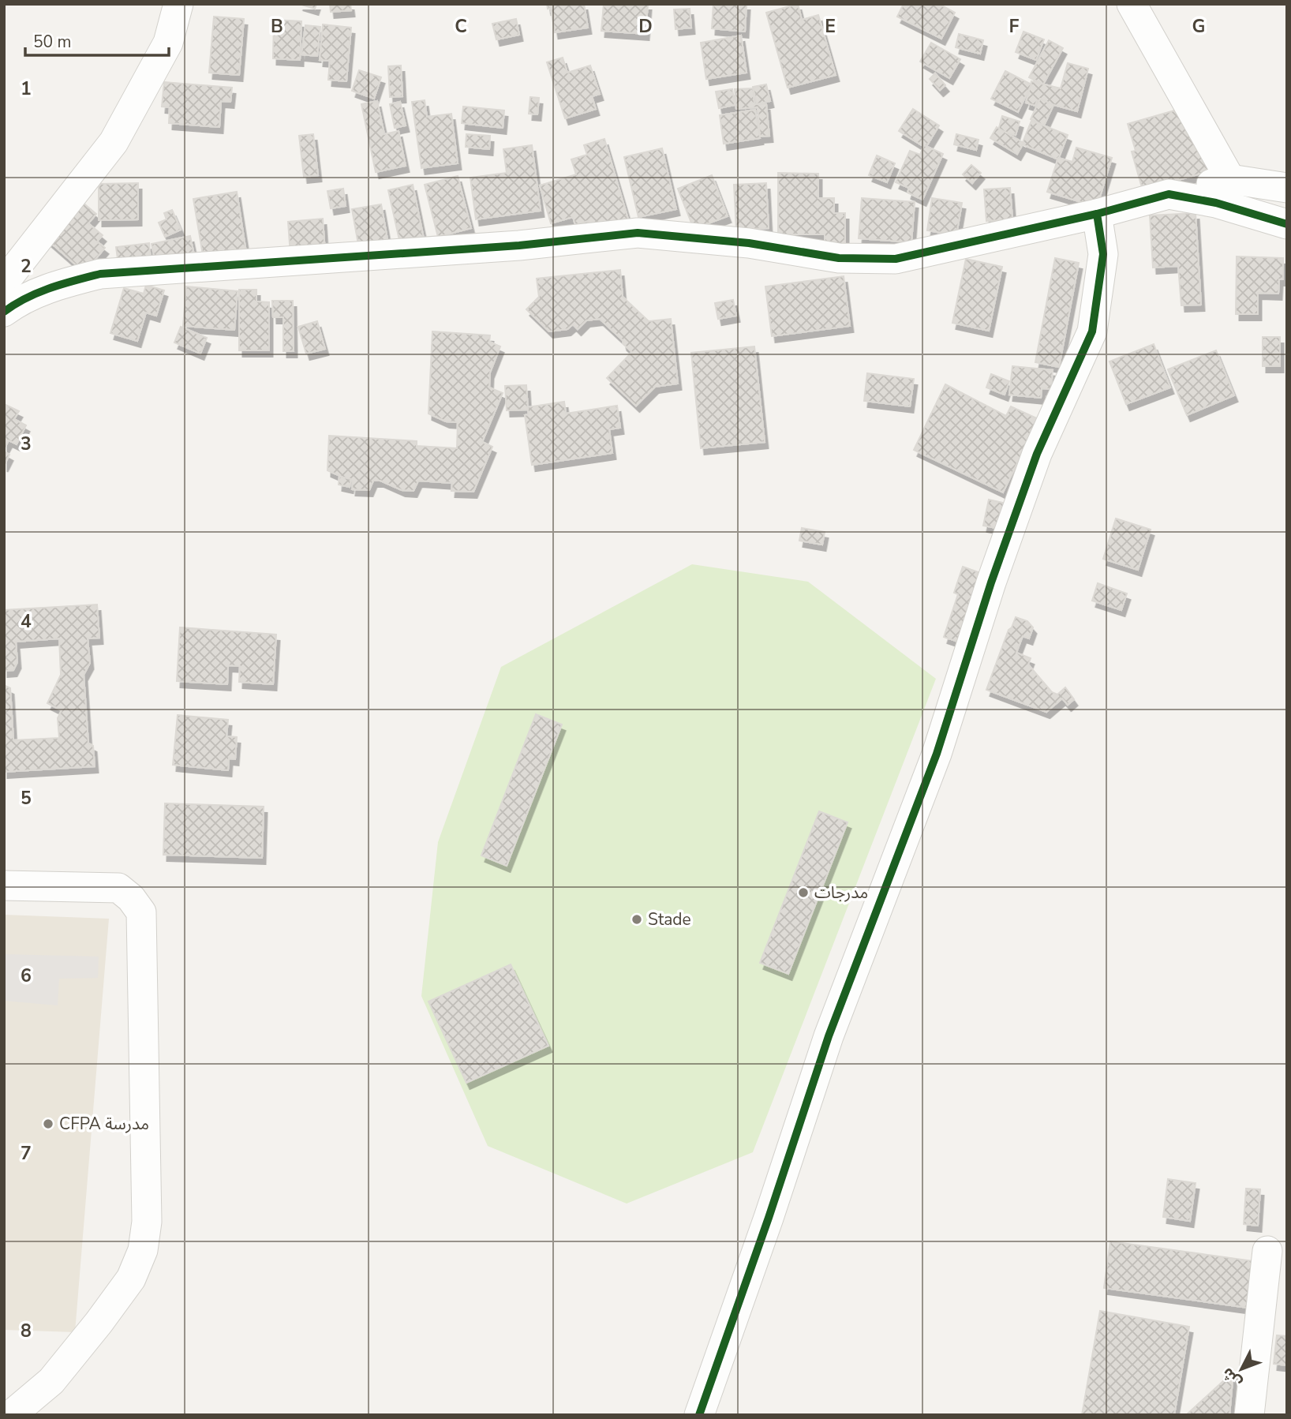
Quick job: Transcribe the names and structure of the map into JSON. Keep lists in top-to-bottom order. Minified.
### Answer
{"places":["مدرجات","Stade","CFPA مدرسة"],"scale_bar":"50 m","north":"bottom left","grid":{"columns":["B","C","D","E","F","G"],"rows":["1","2","3","4","5","6","7","8"]}}
